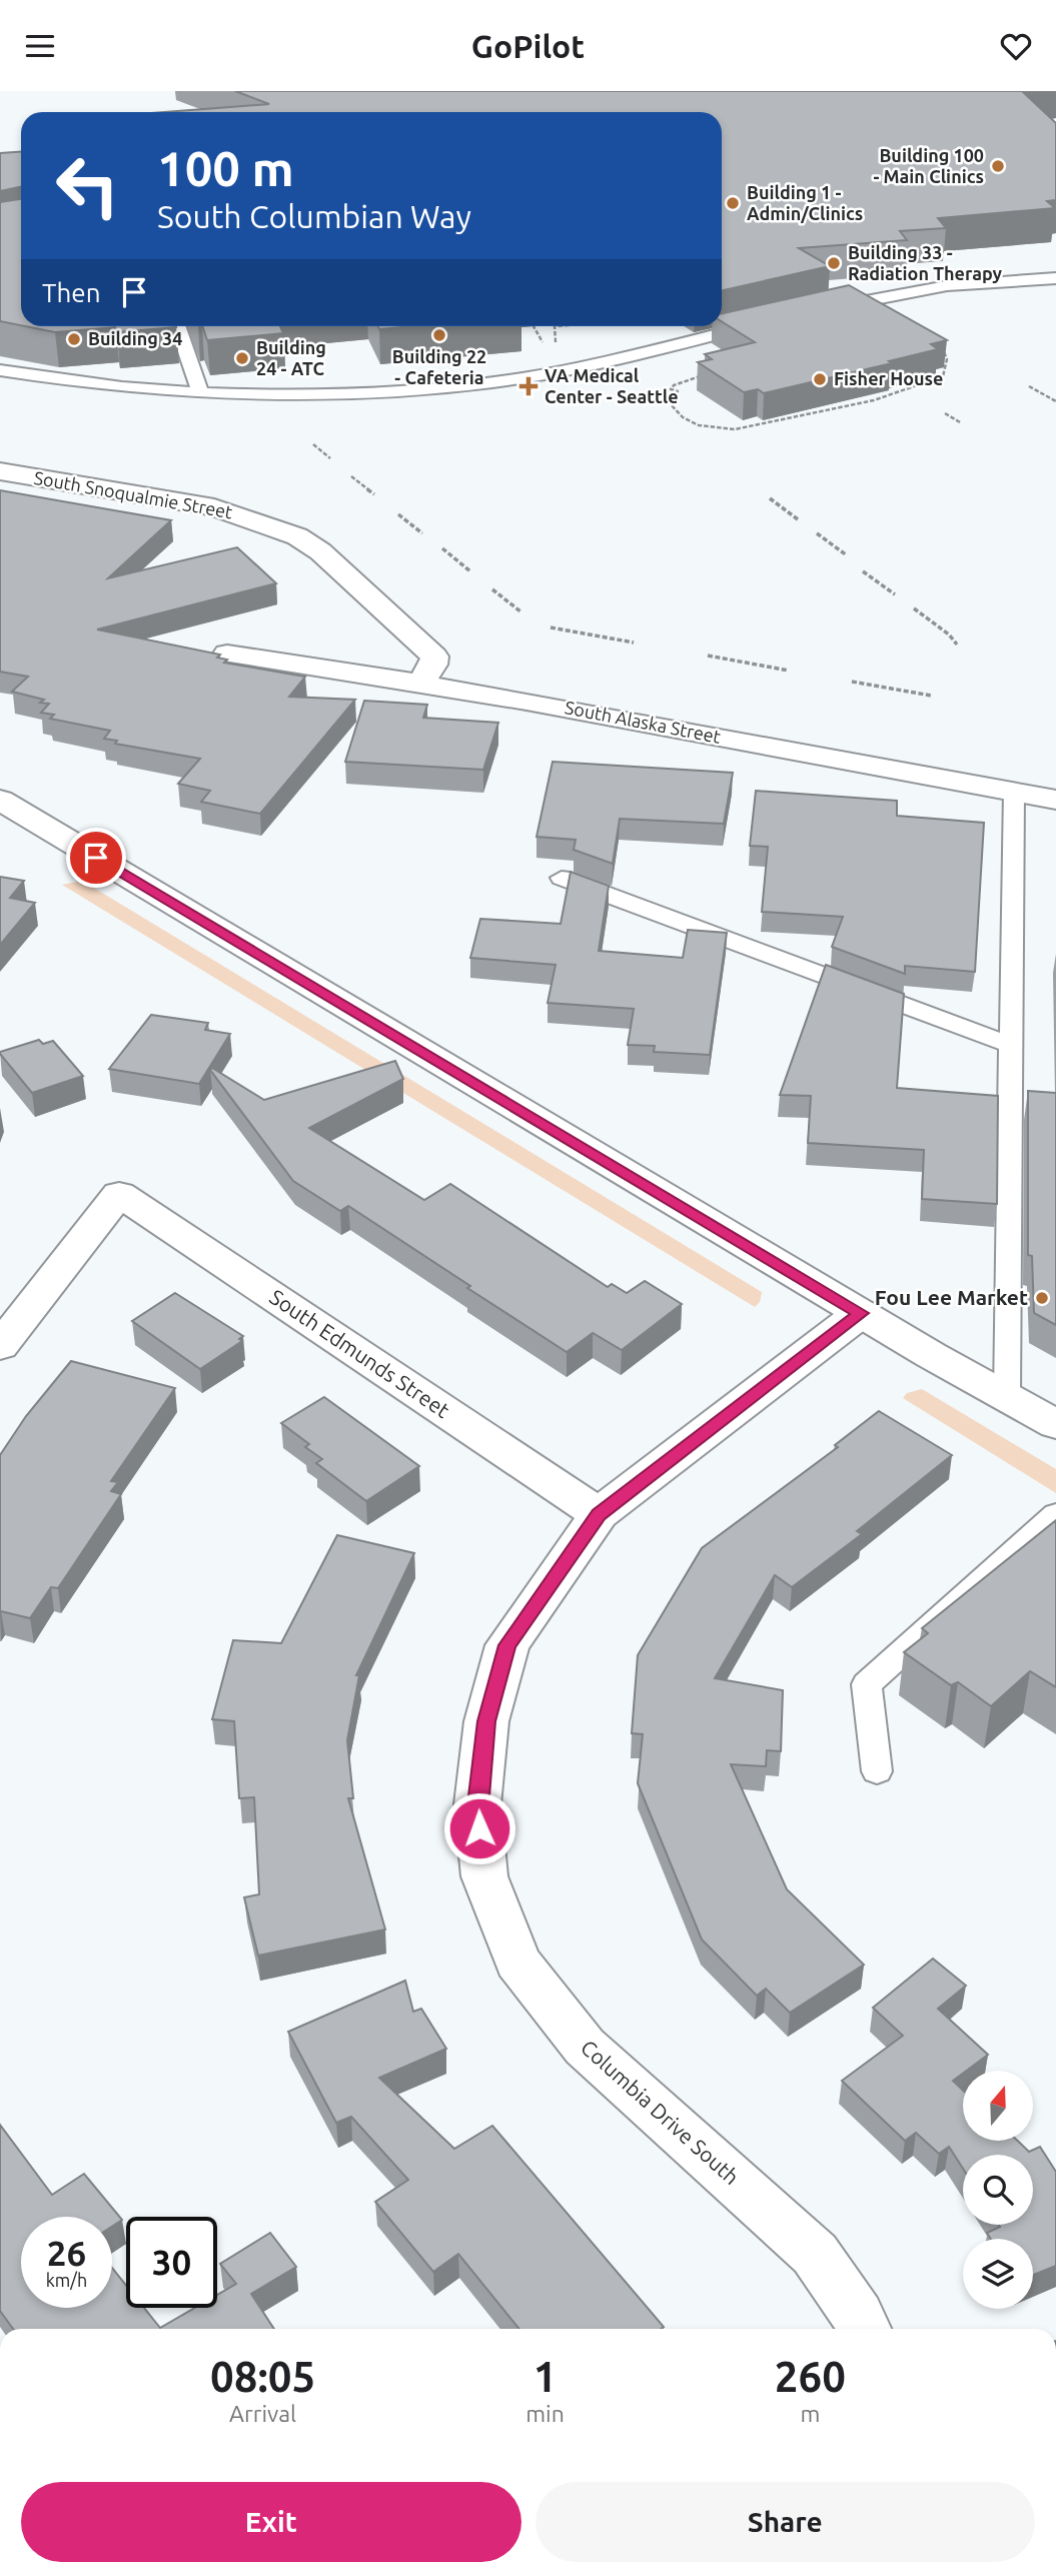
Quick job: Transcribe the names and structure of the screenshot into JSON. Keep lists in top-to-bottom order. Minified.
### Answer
{"streets":{"street":["South Snoqualmie Street","South Alaska Street","South Edmunds Street","Columbia Drive South"]},"crossings":[["South Snoqualmie Street","South Alaska Street"],["South Edmunds Street","Columbia Drive South"]],"places":{"other":["Building 100 - Main Clinics","Building 1 - Admin/Clinics","Building 33 - Radiation Therapy","Building 22 - Cafeteria","Building 34","Building 24 - ATC","Fisher House","Fou Lee Market"],"health":["VA Medical Center - Seattle"]},"north":"top","page":{"header":"GoPilot","turn":["100 m","South Columbian Way"],"then":"Then","speed":"26 km/h","limit":"30","eta":["08:05","Arrival","1","min","260","m"],"buttons":["Exit","Share"]}}
